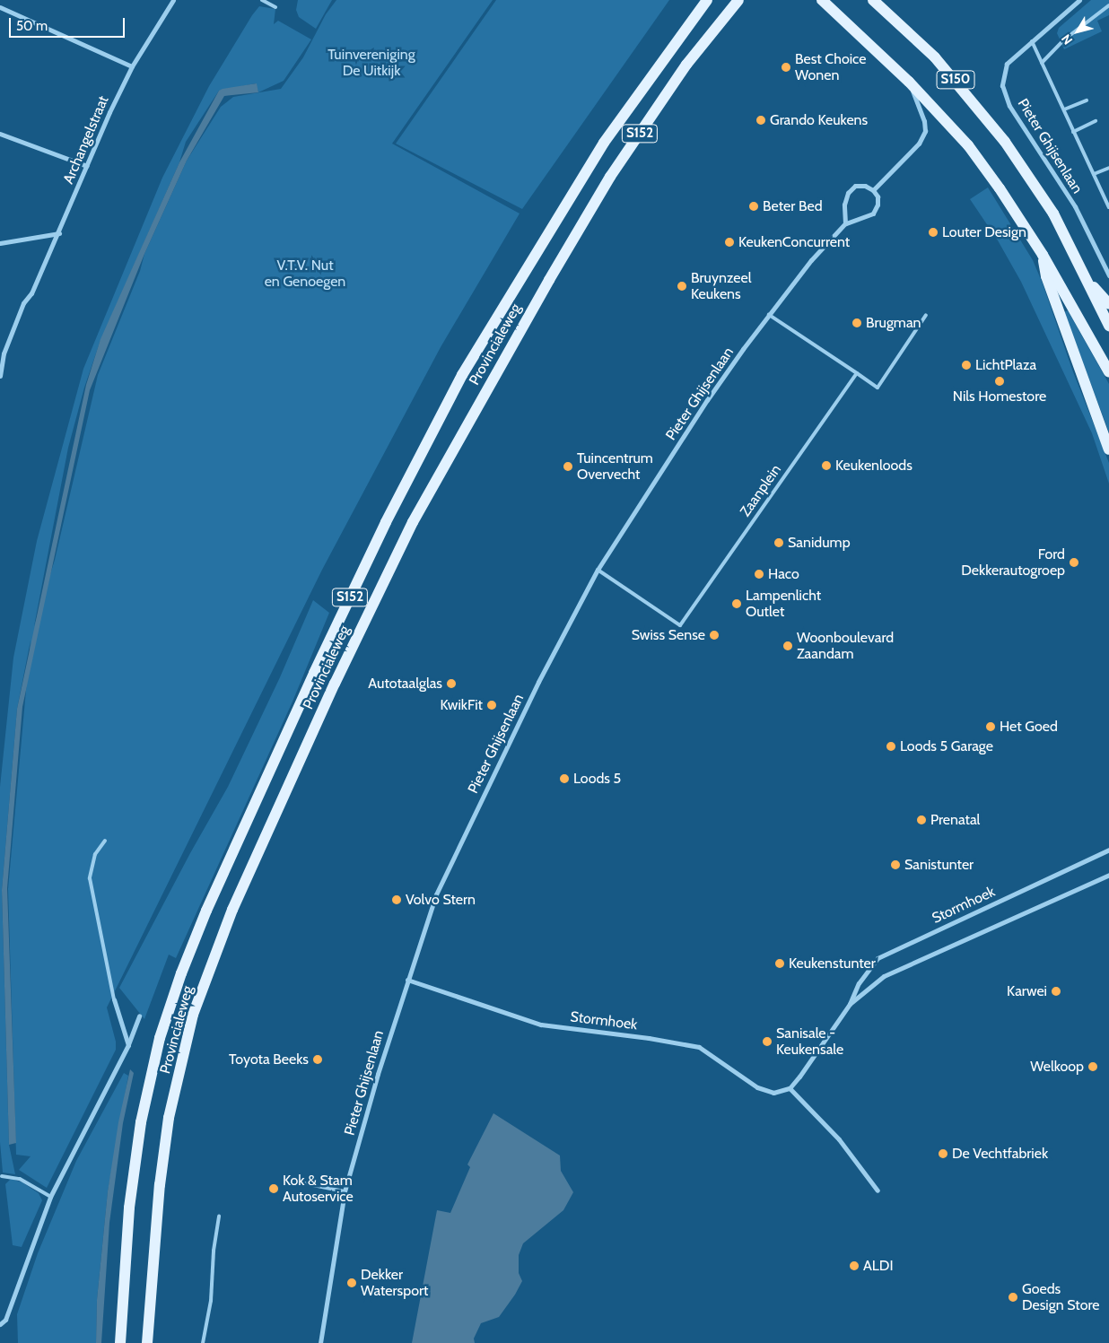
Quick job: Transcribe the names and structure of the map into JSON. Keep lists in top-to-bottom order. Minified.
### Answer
{"streets":{"main road":["S150","S152","Provincialeweg"],"street":["Archangelstraat","Pieter Ghijsenlaan","Stormhoek"],"lane":["Zaanplein"]},"crossings":[["Pieter Ghijsenlaan","Zaanplein"],["Pieter Ghijsenlaan","Stormhoek"]],"parks":["Tuinvereniging De Uitkijk","V.T.V. Nut en Genoegen"],"places":["Best Choice Wonen","Grando Keukens","Beter Bed","Louter Design","KeukenConcurrent","Bruynzeel Keukens","Brugman","LichtPlaza","Nils Homestore","Keukenloods","Tuincentrum Overvecht","Sanidump","Ford Dekkerautogroep","Haco","Lampenlicht Outlet","Swiss Sense","Woonboulevard Zaandam","Autotaalglas","KwikFit","Het Goed","Loods 5 Garage","Loods 5","Prenatal","Sanistunter","Volvo Stern","Keukenstunter","Karwei","Sanisale - Keukensale","Toyota Beeks","Welkoop","De Vechtfabriek","Kok & Stam Autoservice","ALDI","Dekker Watersport","Goeds Design Store"],"scale_bar":"50 m","north":"bottom left"}
